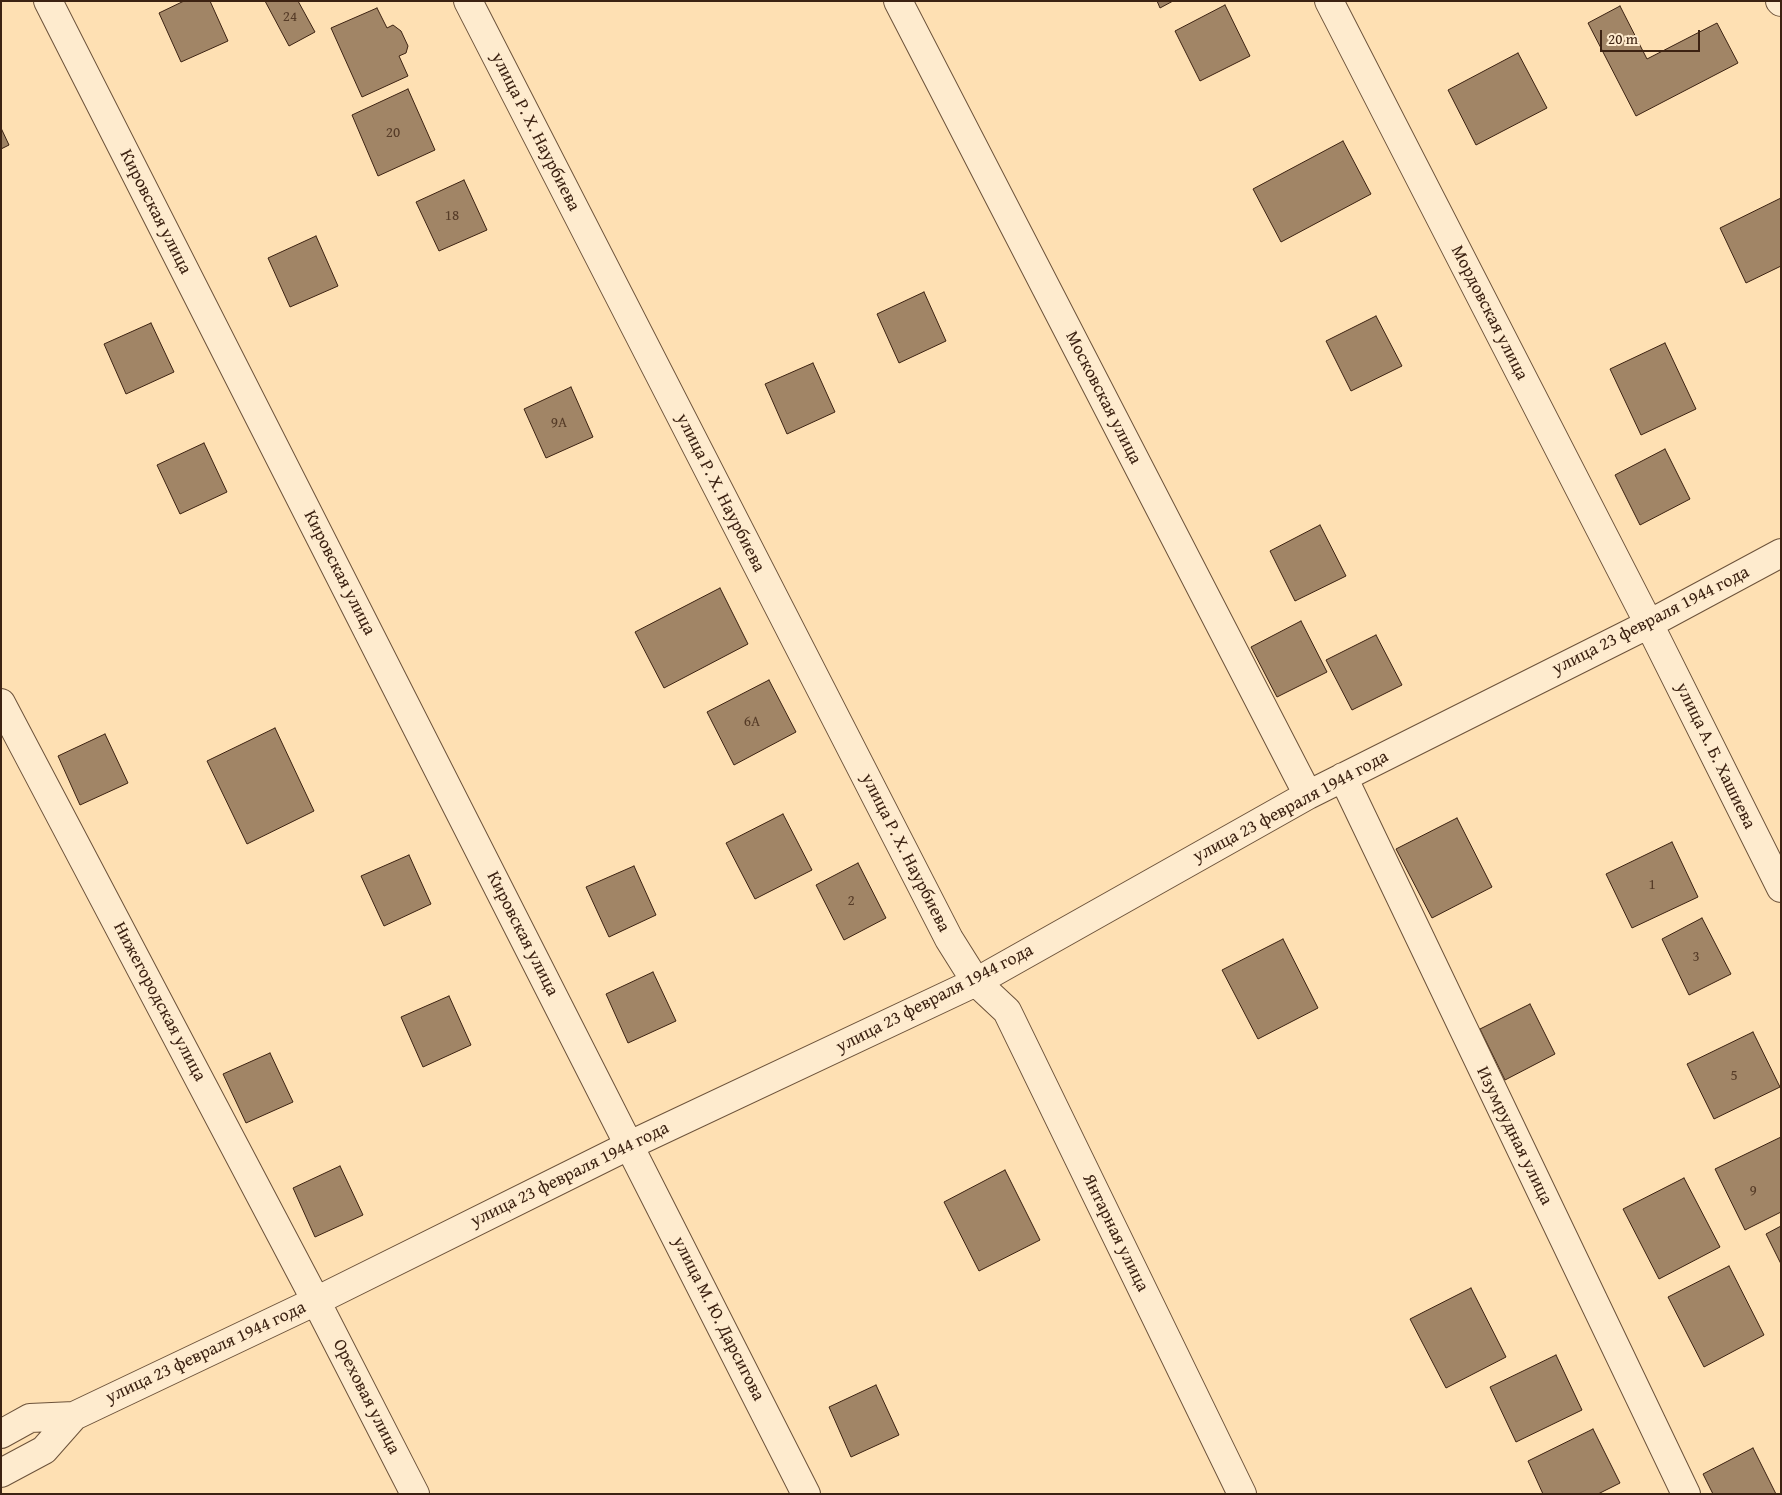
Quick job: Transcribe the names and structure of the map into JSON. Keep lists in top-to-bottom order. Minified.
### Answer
{"streets":{"street":["улица Р. Х. Наурбиева","Кировская улица","Мордовская улица","Московская улица","улица 23 февраля 1944 года","улица А. Б. Хашиева","Нижегородская улица","Изумрудная улица","Янтарная улица","улица М. Ю. Дарсигова","Ореховая улица"]},"crossings":[["улица Р. Х. Наурбиева","улица 23 февраля 1944 года"],["улица Р. Х. Наурбиева","Янтарная улица"],["Кировская улица","улица 23 февраля 1944 года"],["Кировская улица","улица М. Ю. Дарсигова"],["Мордовская улица","улица 23 февраля 1944 года"],["Мордовская улица","улица А. Б. Хашиева"],["Московская улица","улица 23 февраля 1944 года"],["улица 23 февраля 1944 года","улица А. Б. Хашиева"],["улица 23 февраля 1944 года","Нижегородская улица"],["улица 23 февраля 1944 года","Изумрудная улица"],["улица 23 февраля 1944 года","Янтарная улица"],["улица 23 февраля 1944 года","улица М. Ю. Дарсигова"],["улица 23 февраля 1944 года","Ореховая улица"],["Нижегородская улица","Ореховая улица"]],"house_numbers":["24","20","18","9А","6А","1","2","3","5","9"],"scale_bar":"20 m"}
